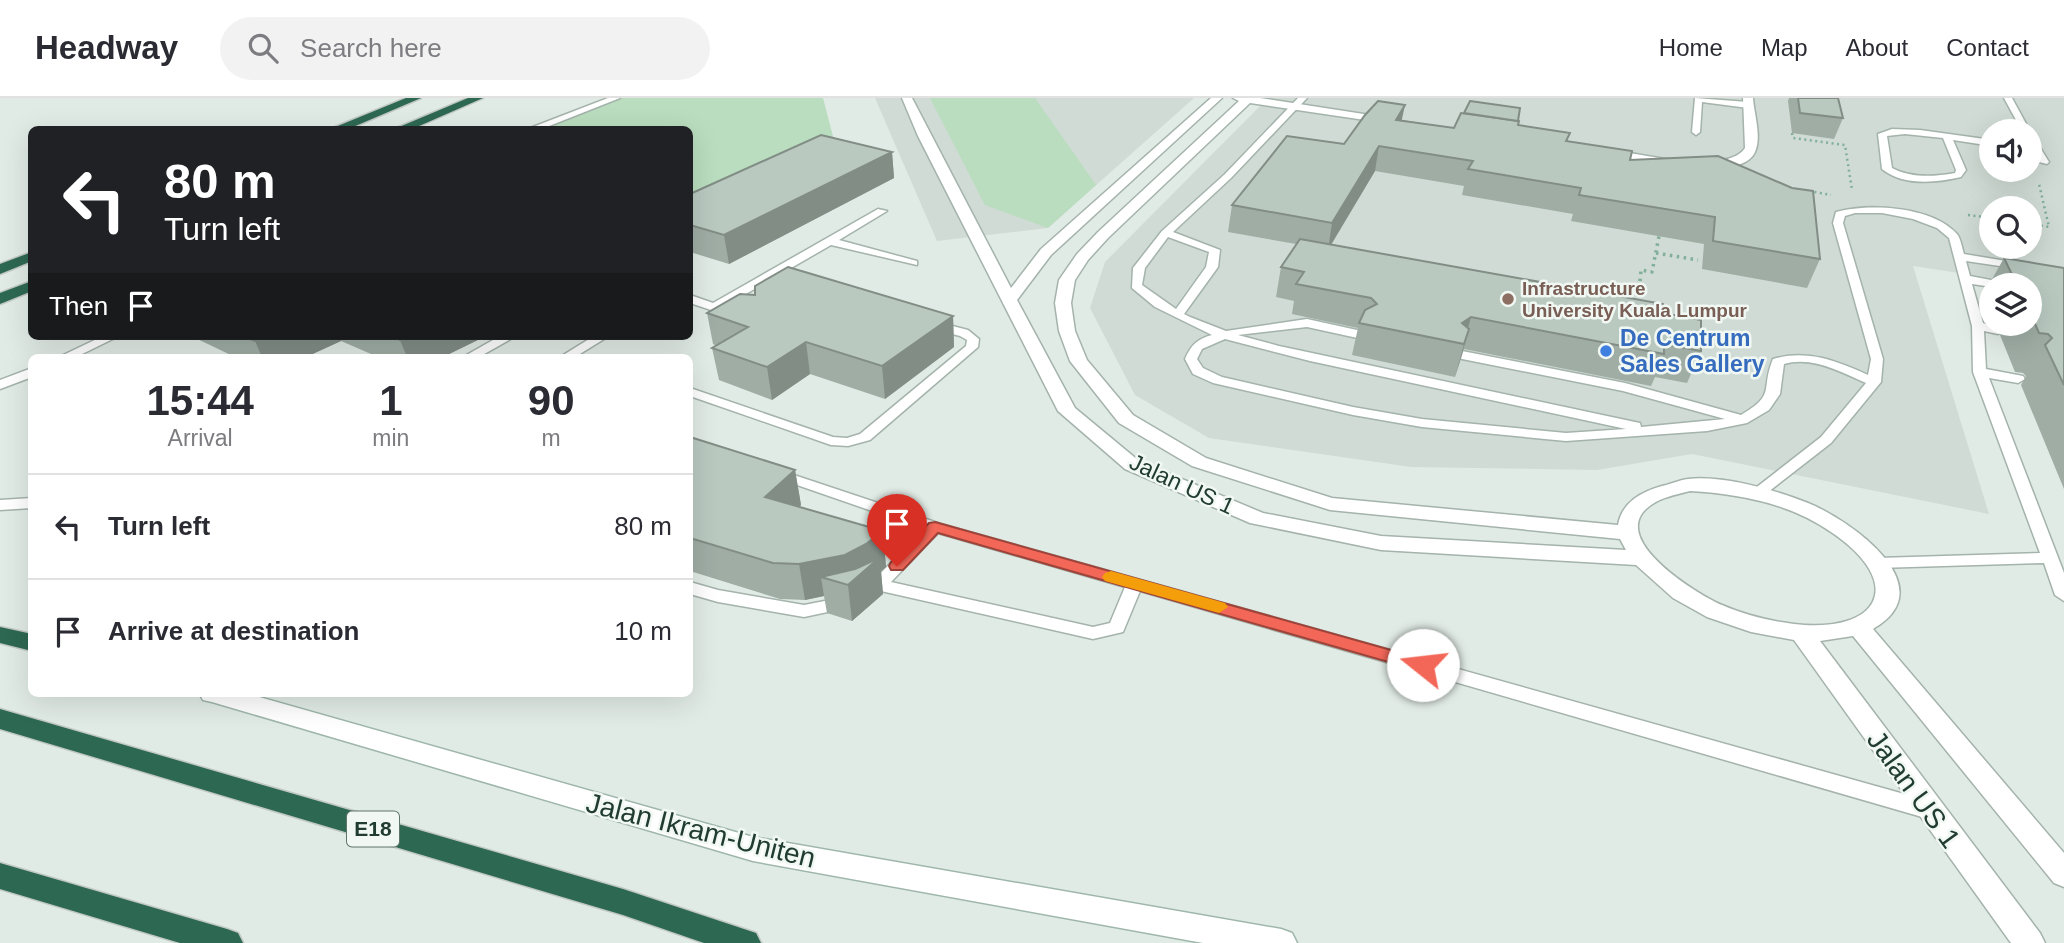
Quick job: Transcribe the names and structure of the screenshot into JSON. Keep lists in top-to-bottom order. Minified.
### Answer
{"streets":{"highway":["E18"],"street":["Jalan US 1","Jalan Ikram-Uniten"]},"places":["Infrastructure University Kuala Lumpur","De Centrum Sales Gallery"],"page":{"header":"Headway","search":"Search here","nav":["Home","Map","About","Contact"],"turn":["80 m","Turn left"],"then":"Then","eta":["15:44","Arrival","1","min","90","m"],"list":[{"name":"Turn left","value":"80 m"},{"name":"Arrive at destination","value":"10 m"}]}}
